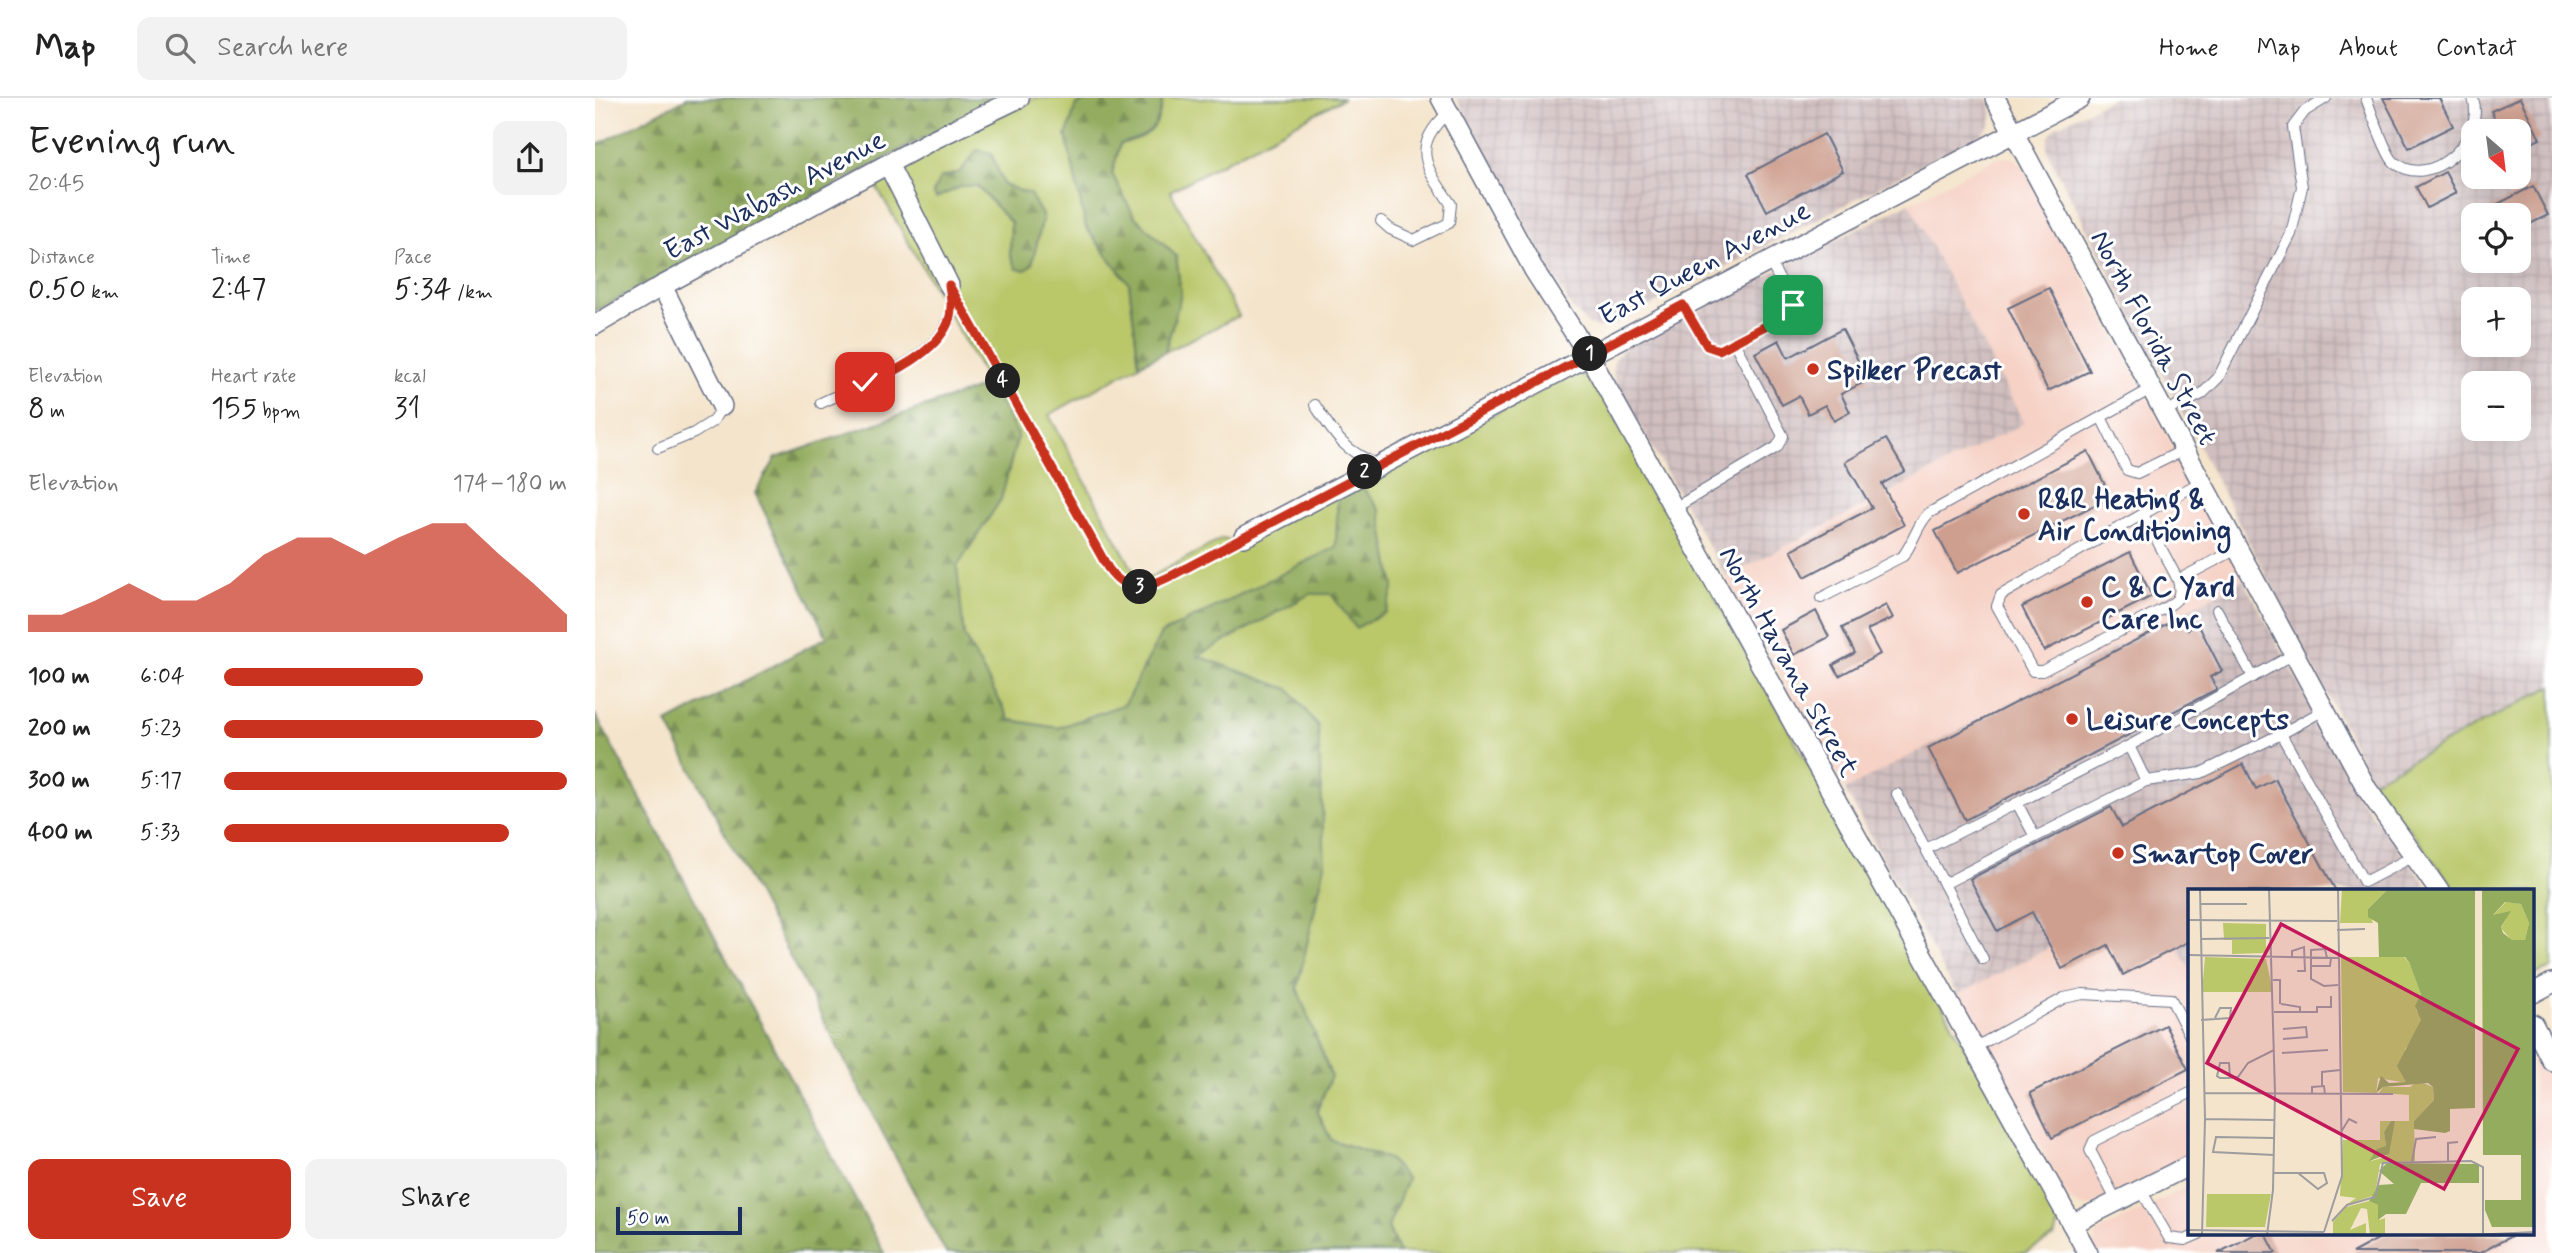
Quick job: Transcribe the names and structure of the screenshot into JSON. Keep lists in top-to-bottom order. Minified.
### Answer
{"streets":{"street":["East Wabash Avenue","East Queen Avenue","North Florida Street","North Havana Street"]},"crossings":[["East Queen Avenue","North Florida Street"],["East Queen Avenue","North Havana Street"]],"places":["Spilker Precast","R&R Heating & Air Conditioning","C & C Yard Care Inc","Leisure Concepts","Smartop Cover"],"scale_bar":"50 m","north":"bottom right","page":{"header":"Map","search":"Search here","nav":["Home","Map","About","Contact"],"heading":["Evening run","20:45"],"map_buttons":["+","−"],"stats":[["Distance","0.50 km"],["Time","2:47"],["Pace","5:34 /km"],["Elevation","8 m"],["Heart rate","155 bpm"],["kcal","31"]],"pins":["1","4","2","3"],"chart":["Elevation","174–180 m"],"list":[{"name":"100 m","note":"6:04"},{"name":"200 m","note":"5:23"},{"name":"300 m","note":"5:17"},{"name":"400 m","note":"5:33"}],"buttons":["Save","Share"],"scale":"50 m"}}
